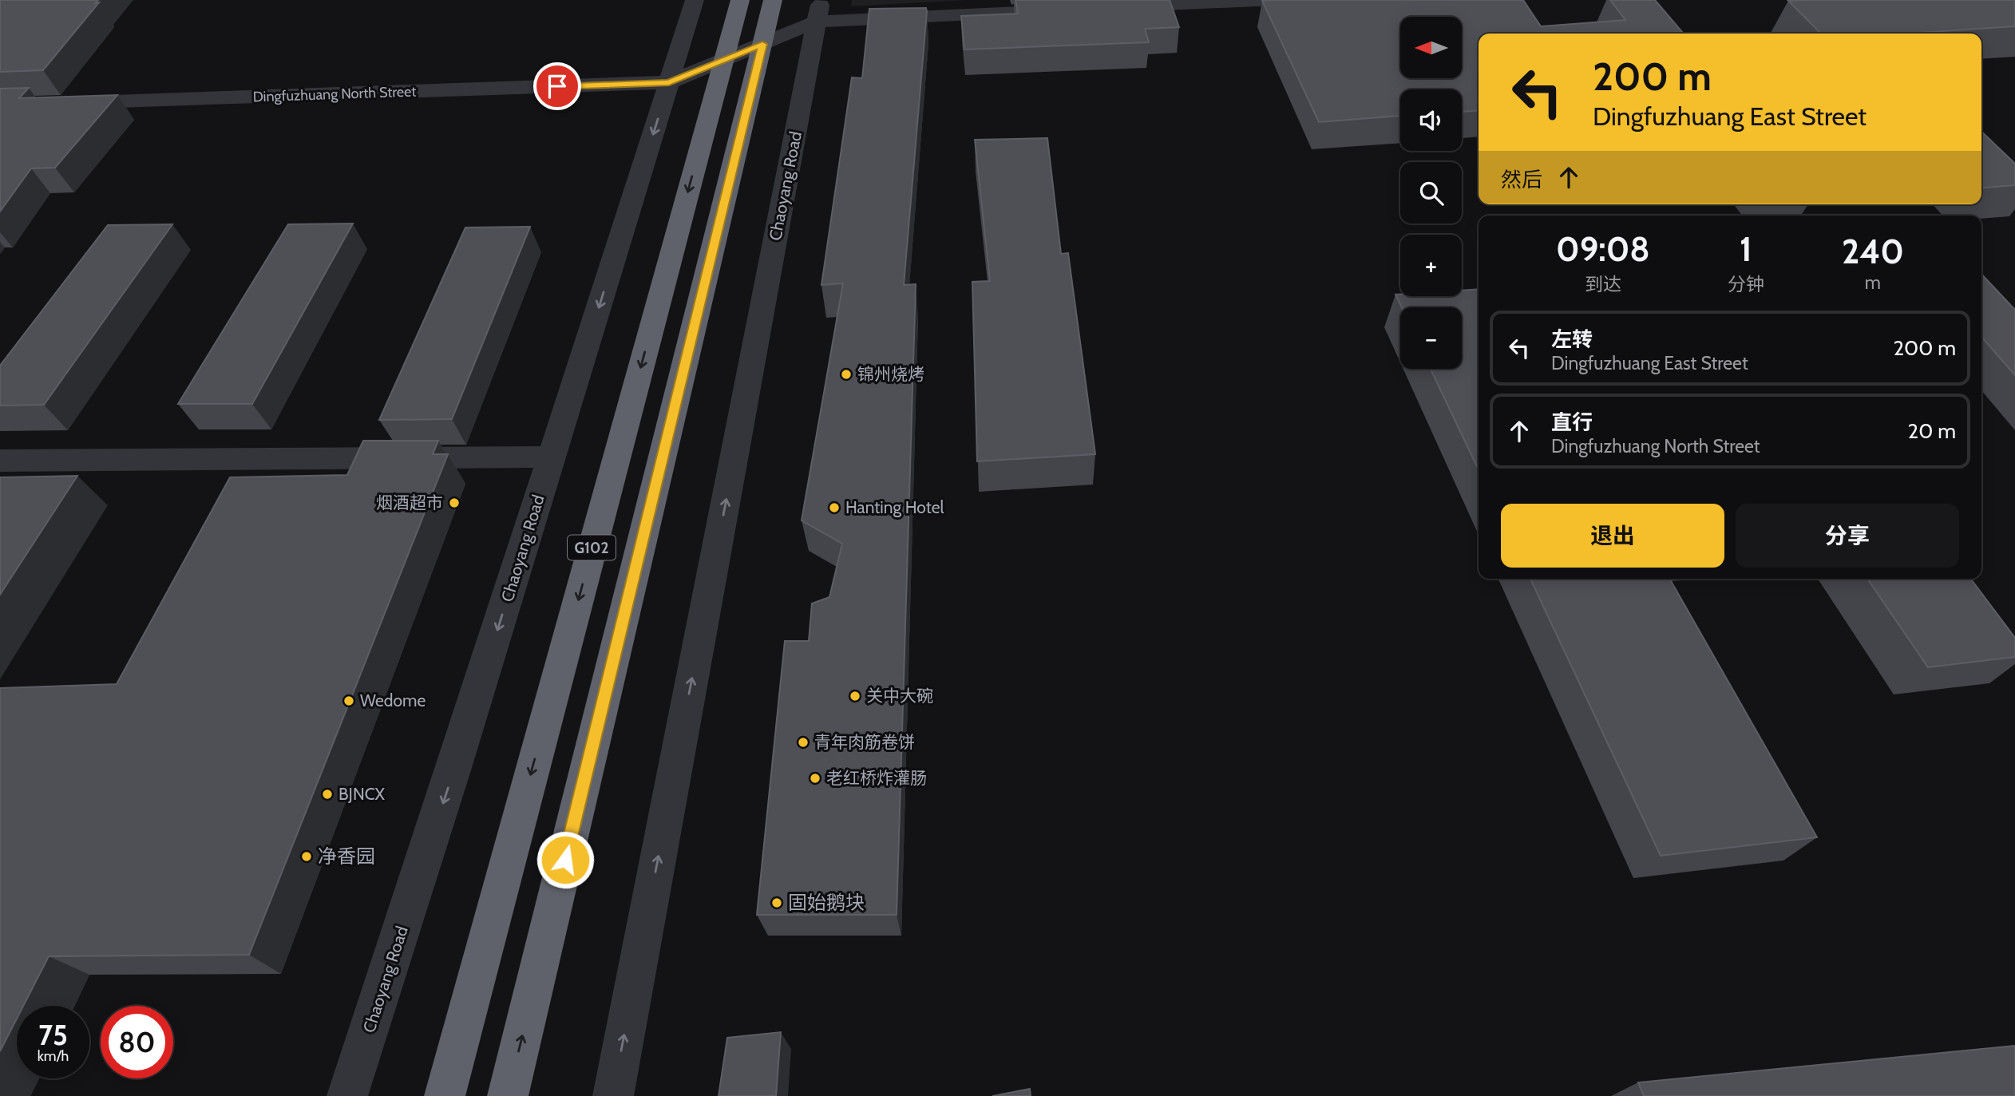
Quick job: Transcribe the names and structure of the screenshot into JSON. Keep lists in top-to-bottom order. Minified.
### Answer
{"streets":{"highway":["G102"],"street":["Dingfuzhuang North Street","Chaoyang Road"]},"crossings":[["Dingfuzhuang North Street","Chaoyang Road"],["Dingfuzhuang North Street","G102"]],"places":["锦州烧烤","烟酒超市","Hanting Hotel","关中大碗","Wedome","青年肉筋卷饼","老红桥炸灌肠","BJNCX","净香园","固始鹅块"],"north":"left","page":{"map_buttons":["+","−"],"turn":["200 m","Dingfuzhuang East Street"],"then":"然后","eta":["09:08","到达","1","分钟","240","m"],"list":[{"name":"左转","note":"Dingfuzhuang East Street","value":"200 m"},{"name":"直行","note":"Dingfuzhuang North Street","value":"20 m"}],"buttons":["退出","分享"],"speed":"75 km/h","limit":"80"}}
